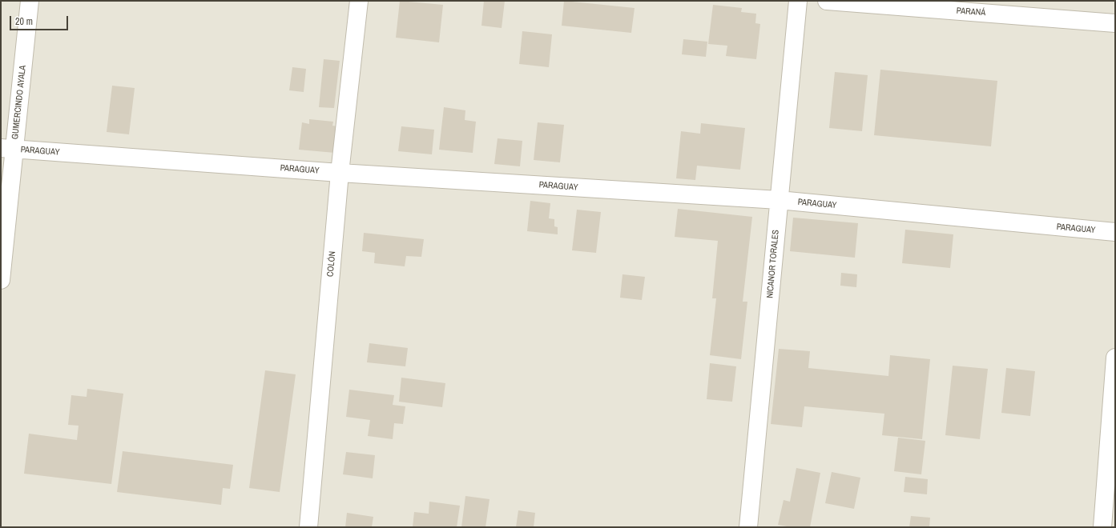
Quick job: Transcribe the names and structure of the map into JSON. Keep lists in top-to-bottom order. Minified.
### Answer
{"streets":{"street":["PARANÁ","GUMERCINDO AYALA","PARAGUAY","COLÓN","NICANOR TORALES"]},"crossings":[["GUMERCINDO AYALA","PARAGUAY"],["PARAGUAY","COLÓN"],["PARAGUAY","NICANOR TORALES"]],"scale_bar":"20 m"}
